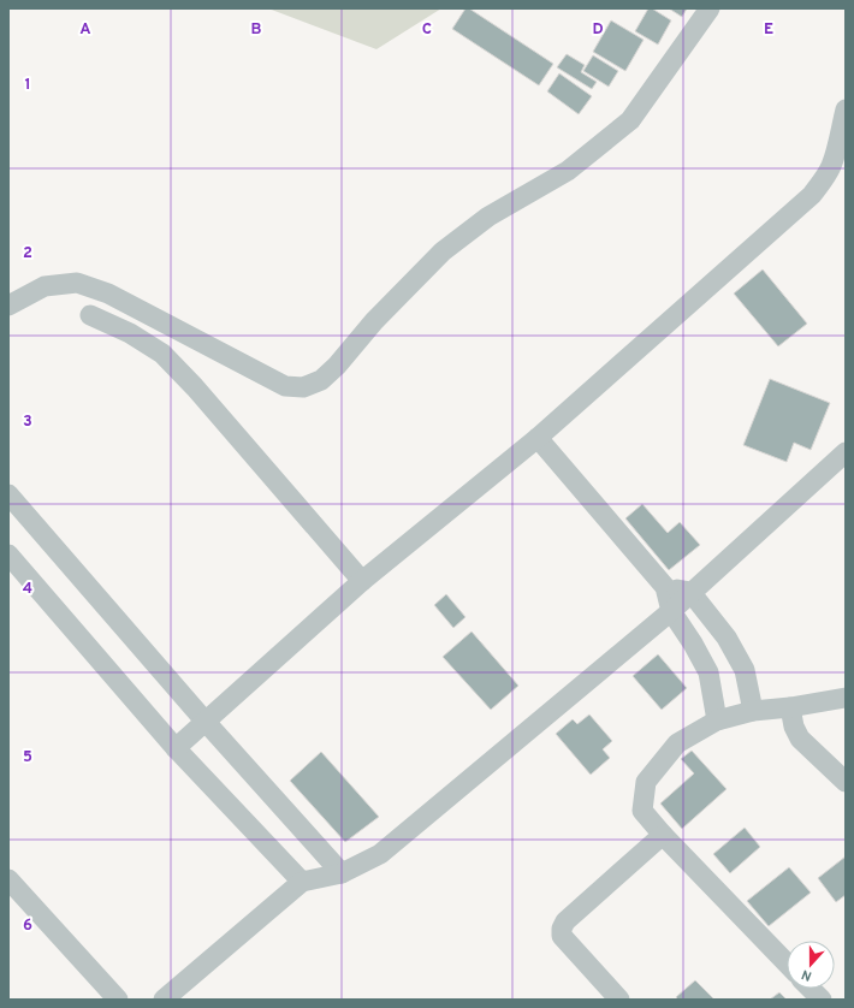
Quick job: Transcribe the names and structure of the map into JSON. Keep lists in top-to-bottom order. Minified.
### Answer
{"north":"bottom","grid":{"columns":["A","B","C","D","E"],"rows":["1","2","3","4","5","6"]}}
